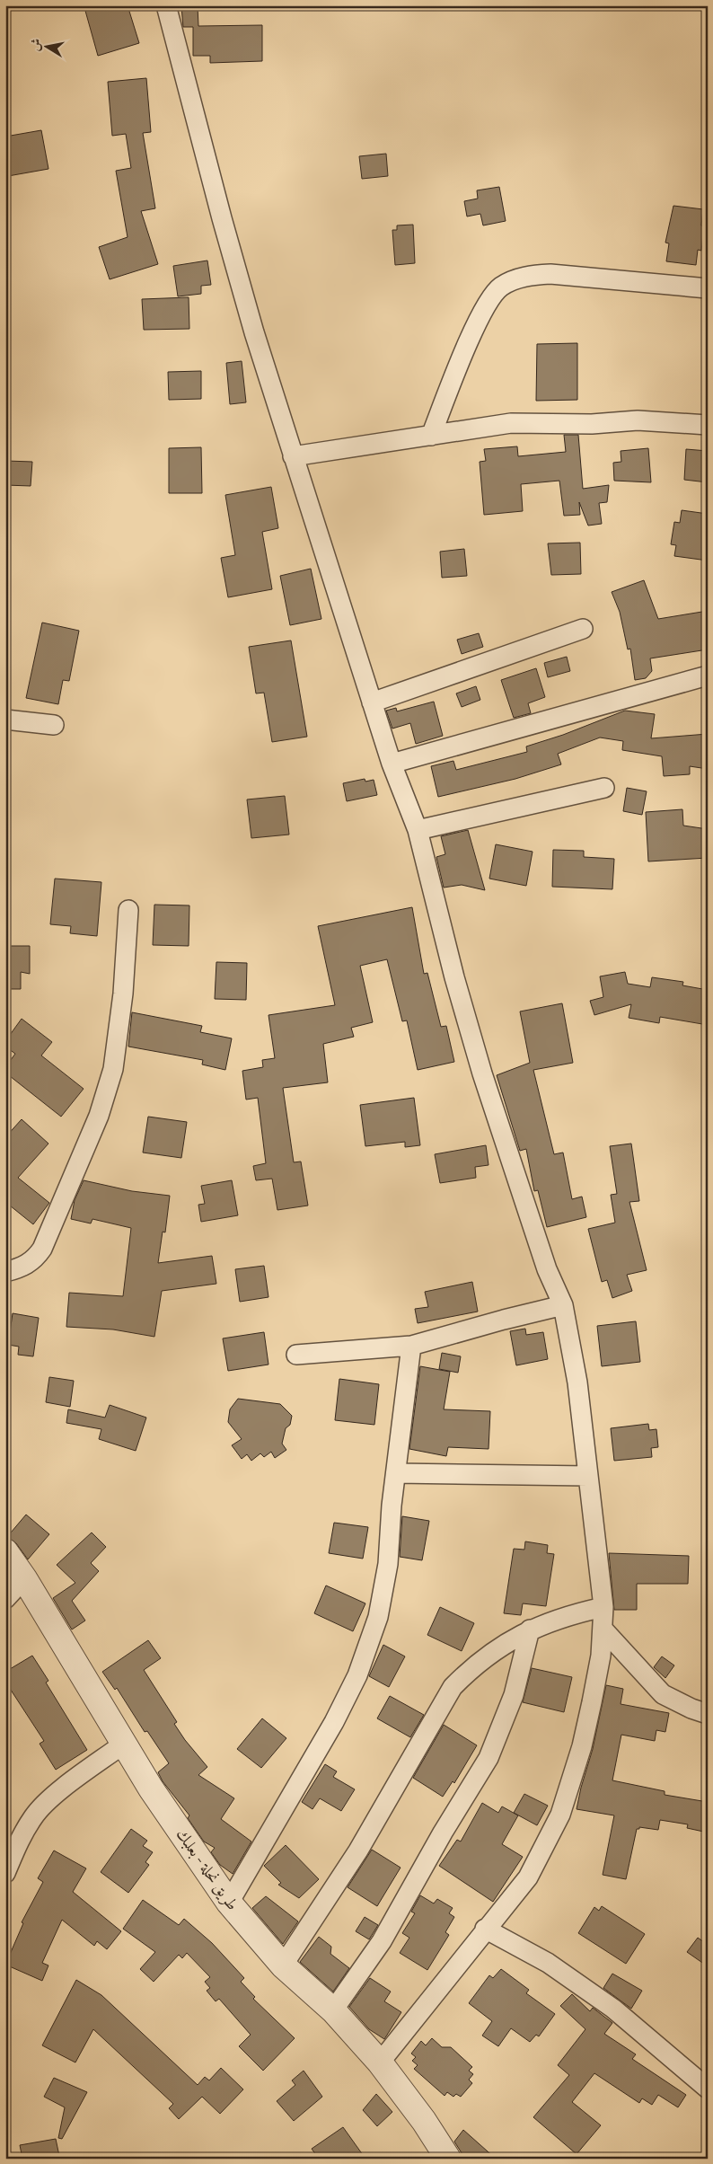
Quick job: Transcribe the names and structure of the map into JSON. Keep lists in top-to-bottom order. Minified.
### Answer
{"streets":{"street":["طريق نحلة - بعلبك"]},"north":"left"}
